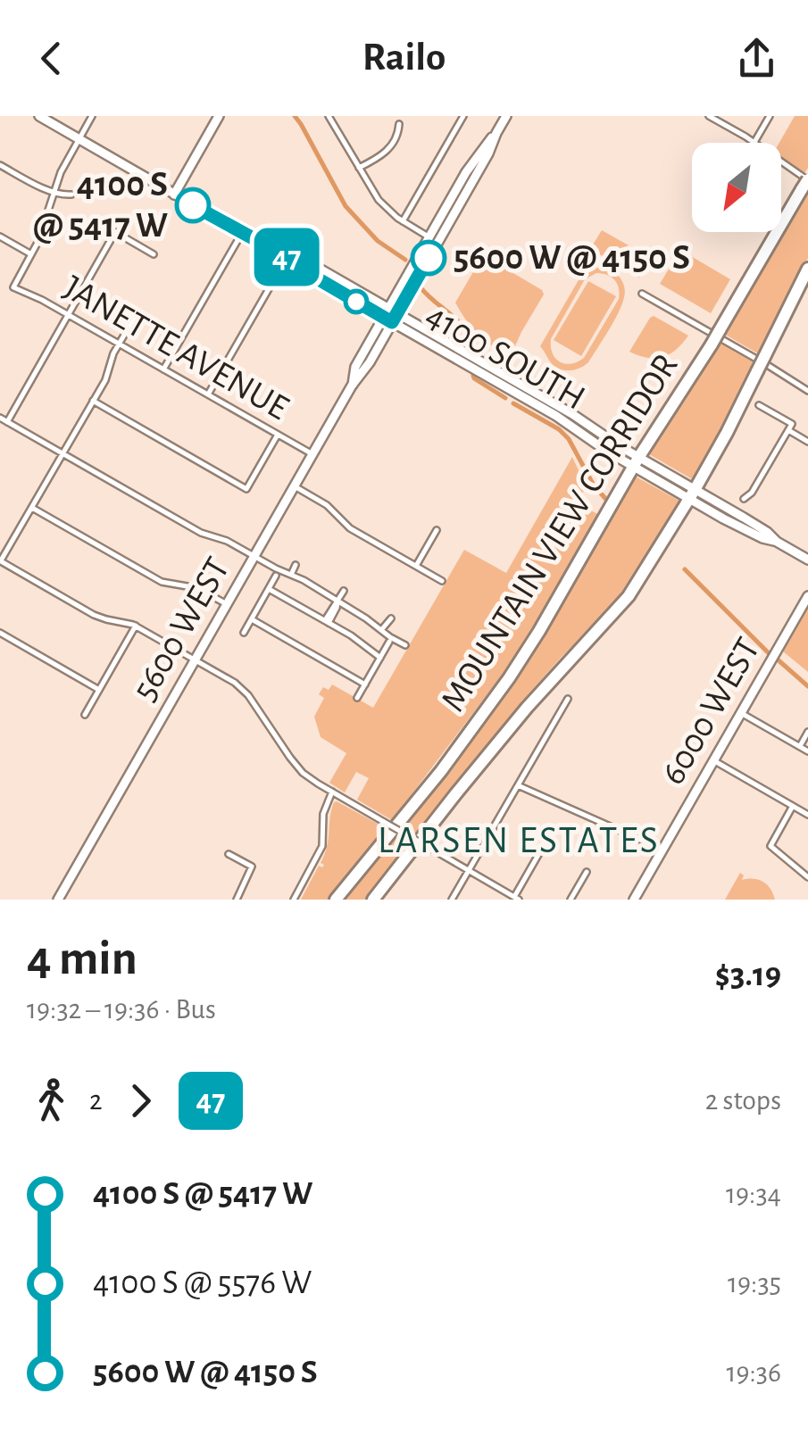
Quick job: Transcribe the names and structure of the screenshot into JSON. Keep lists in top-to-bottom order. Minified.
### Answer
{"streets":{"highway":["MOUNTAIN VIEW CORRIDOR"],"main road":["4100 SOUTH","5600 WEST","6000 WEST"],"street":["JANETTE AVENUE"]},"crossings":[["JANETTE AVENUE","5600 WEST"],["4100 SOUTH","MOUNTAIN VIEW CORRIDOR"],["4100 SOUTH","5600 WEST"]],"districts":["LARSEN ESTATES"],"places":["4100 S @ 5417 W","5600 W @ 4150 S"],"lines":["bus line 47"],"north":"bottom left","page":{"header":"Railo","on_map":"47","heading":["4 min","19:32 – 19:36 · Bus","$3.19"],"legs":["2","47","2 stops"],"list":[{"name":"4100 S @ 5417 W","value":"19:34"},{"name":"4100 S @ 5576 W","value":"19:35"},{"name":"5600 W @ 4150 S","value":"19:36"}]}}
